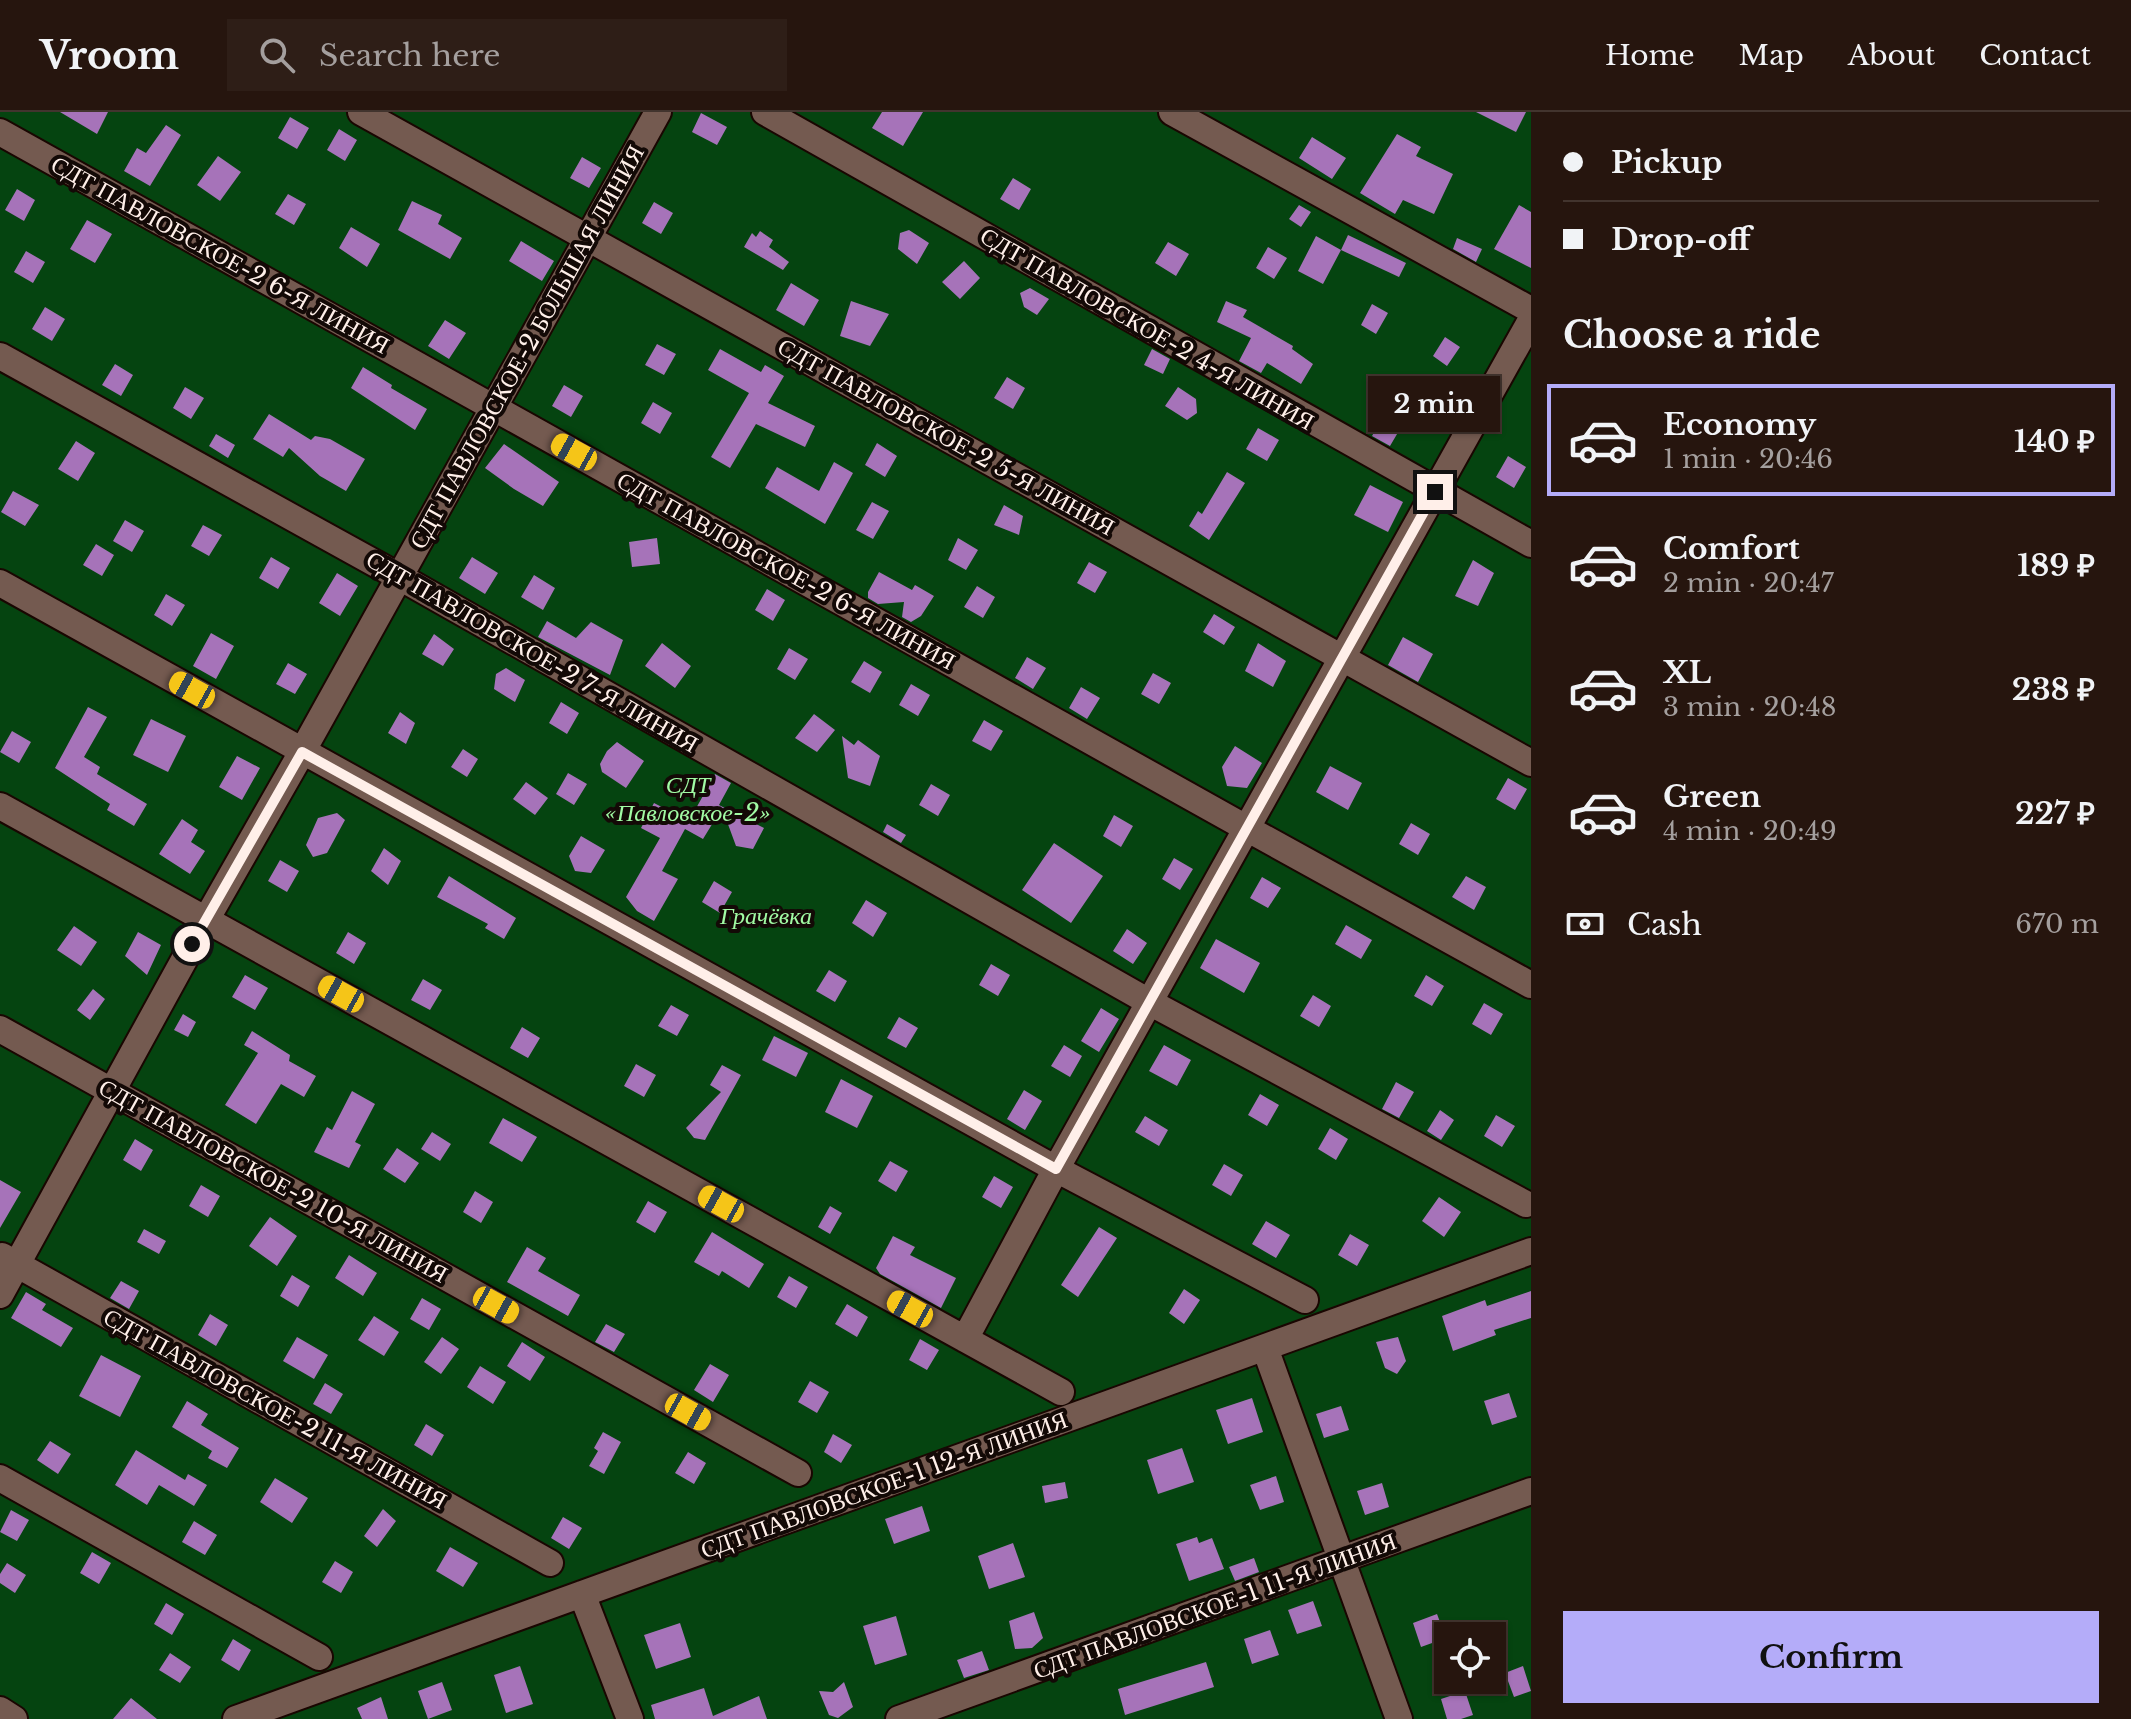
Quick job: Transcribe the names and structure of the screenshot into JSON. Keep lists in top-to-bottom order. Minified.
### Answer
{"streets":{"street":["СДТ ПАВЛОВСКОЕ-2 6-Я ЛИНИЯ","СДТ ПАВЛОВСКОЕ-2 4-Я ЛИНИЯ","СДТ ПАВЛОВСКОЕ-2 БОЛЬШАЯ ЛИНИЯ","СДТ ПАВЛОВСКОЕ-2 5-Я ЛИНИЯ","СДТ ПАВЛОВСКОЕ-2 7-Я ЛИНИЯ","СДТ ПАВЛОВСКОЕ-2 10-Я ЛИНИЯ","СДТ ПАВЛОВСКОЕ-2 11-Я ЛИНИЯ","СДТ ПАВЛОВСКОЕ-1 12-Я ЛИНИЯ","СДТ ПАВЛОВСКОЕ-1 11-Я ЛИНИЯ"]},"crossings":[["СДТ ПАВЛОВСКОЕ-2 6-Я ЛИНИЯ","СДТ ПАВЛОВСКОЕ-2 БОЛЬШАЯ ЛИНИЯ"],["СДТ ПАВЛОВСКОЕ-2 БОЛЬШАЯ ЛИНИЯ","СДТ ПАВЛОВСКОЕ-2 5-Я ЛИНИЯ"],["СДТ ПАВЛОВСКОЕ-2 БОЛЬШАЯ ЛИНИЯ","СДТ ПАВЛОВСКОЕ-2 7-Я ЛИНИЯ"],["СДТ ПАВЛОВСКОЕ-2 БОЛЬШАЯ ЛИНИЯ","СДТ ПАВЛОВСКОЕ-2 10-Я ЛИНИЯ"],["СДТ ПАВЛОВСКОЕ-2 БОЛЬШАЯ ЛИНИЯ","СДТ ПАВЛОВСКОЕ-2 11-Я ЛИНИЯ"]],"parks":["СДТ «Павловское-2»","Грачёвка"],"page":{"header":"Vroom","search":"Search here","nav":["Home","Map","About","Contact"],"banner":["Pickup","Drop-off"],"heading":"Choose a ride","bubble":"2 min","list":[{"name":"Economy","note":"1 min · 20:46","value":"140 ₽"},{"name":"Comfort","note":"2 min · 20:47","value":"189 ₽"},{"name":"XL","note":"3 min · 20:48","value":"238 ₽"},{"name":"Green","note":"4 min · 20:49","value":"227 ₽"}],"pay":["Cash","670 m"],"buttons":"Confirm"}}
